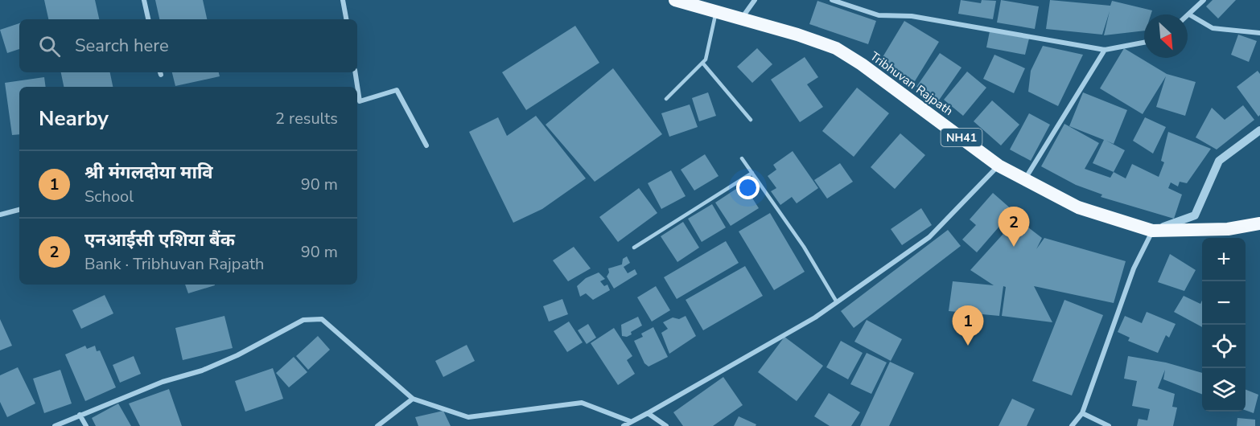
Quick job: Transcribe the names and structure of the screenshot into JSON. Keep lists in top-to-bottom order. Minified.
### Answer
{"streets":{"highway":["Tribhuvan Rajpath","NH41"]},"north":"bottom right","page":{"search":"Search here","heading":["Nearby","2 results"],"list":[{"mark":"1","name":"श्री मंगलदोया मावि","note":"School","value":"90 m"},{"mark":"2","name":"एनआईसी एशिया बैंक","note":"Bank · Tribhuvan Rajpath","value":"90 m"}],"pins":["2","1"],"map_buttons":["+","−"]}}
